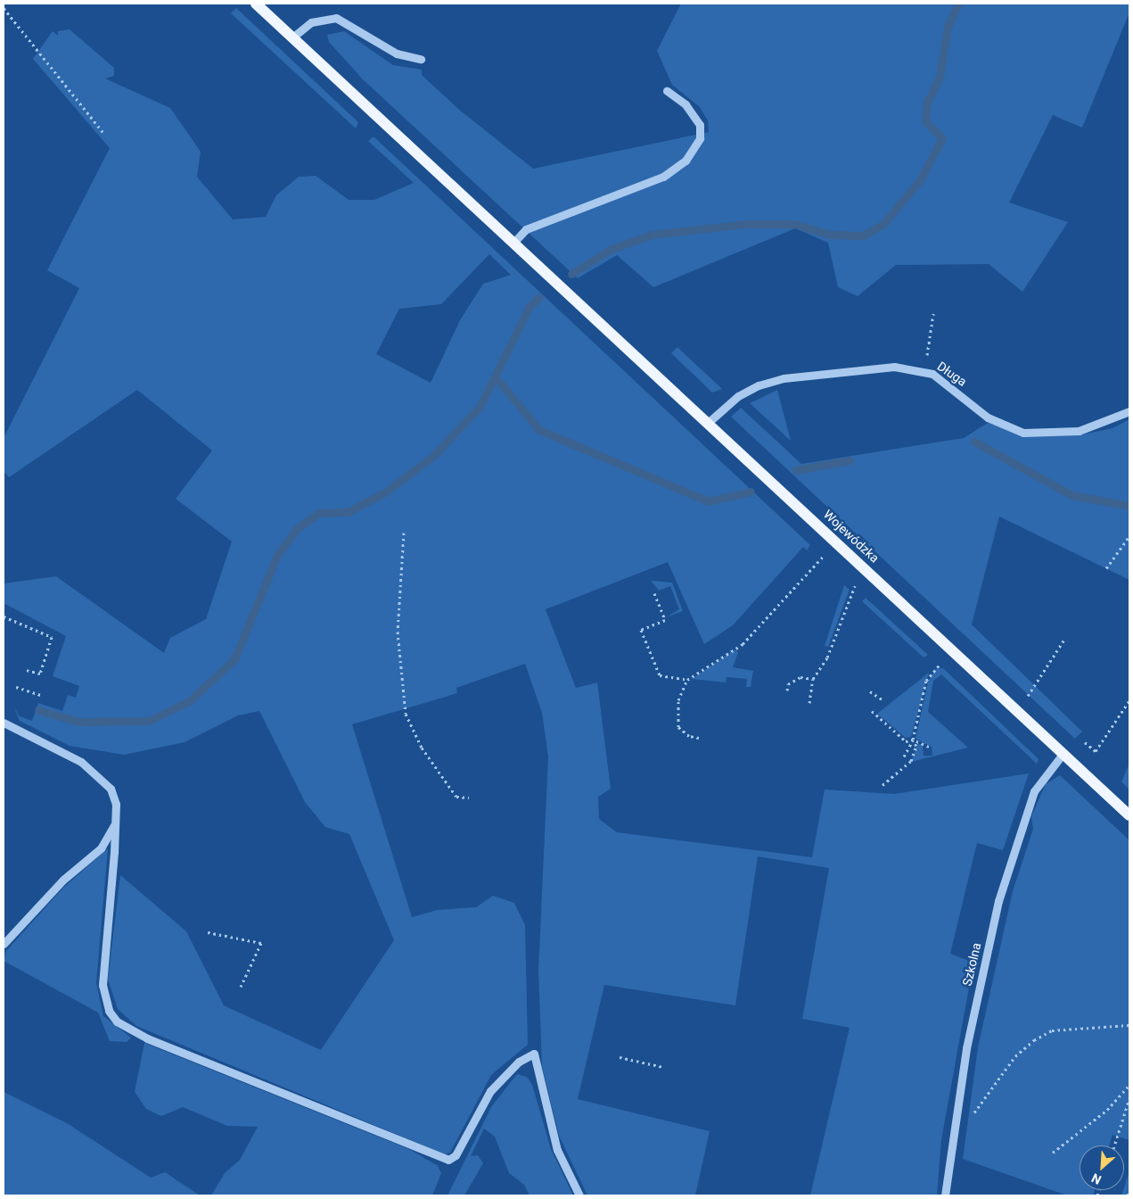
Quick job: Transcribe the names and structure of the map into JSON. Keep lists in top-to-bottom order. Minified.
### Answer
{"streets":{"main road":["Wojewódzka"],"street":["Długa","Szkolna"]},"crossings":[["Długa","Wojewódzka"],["Wojewódzka","Szkolna"]],"north":"bottom left"}
